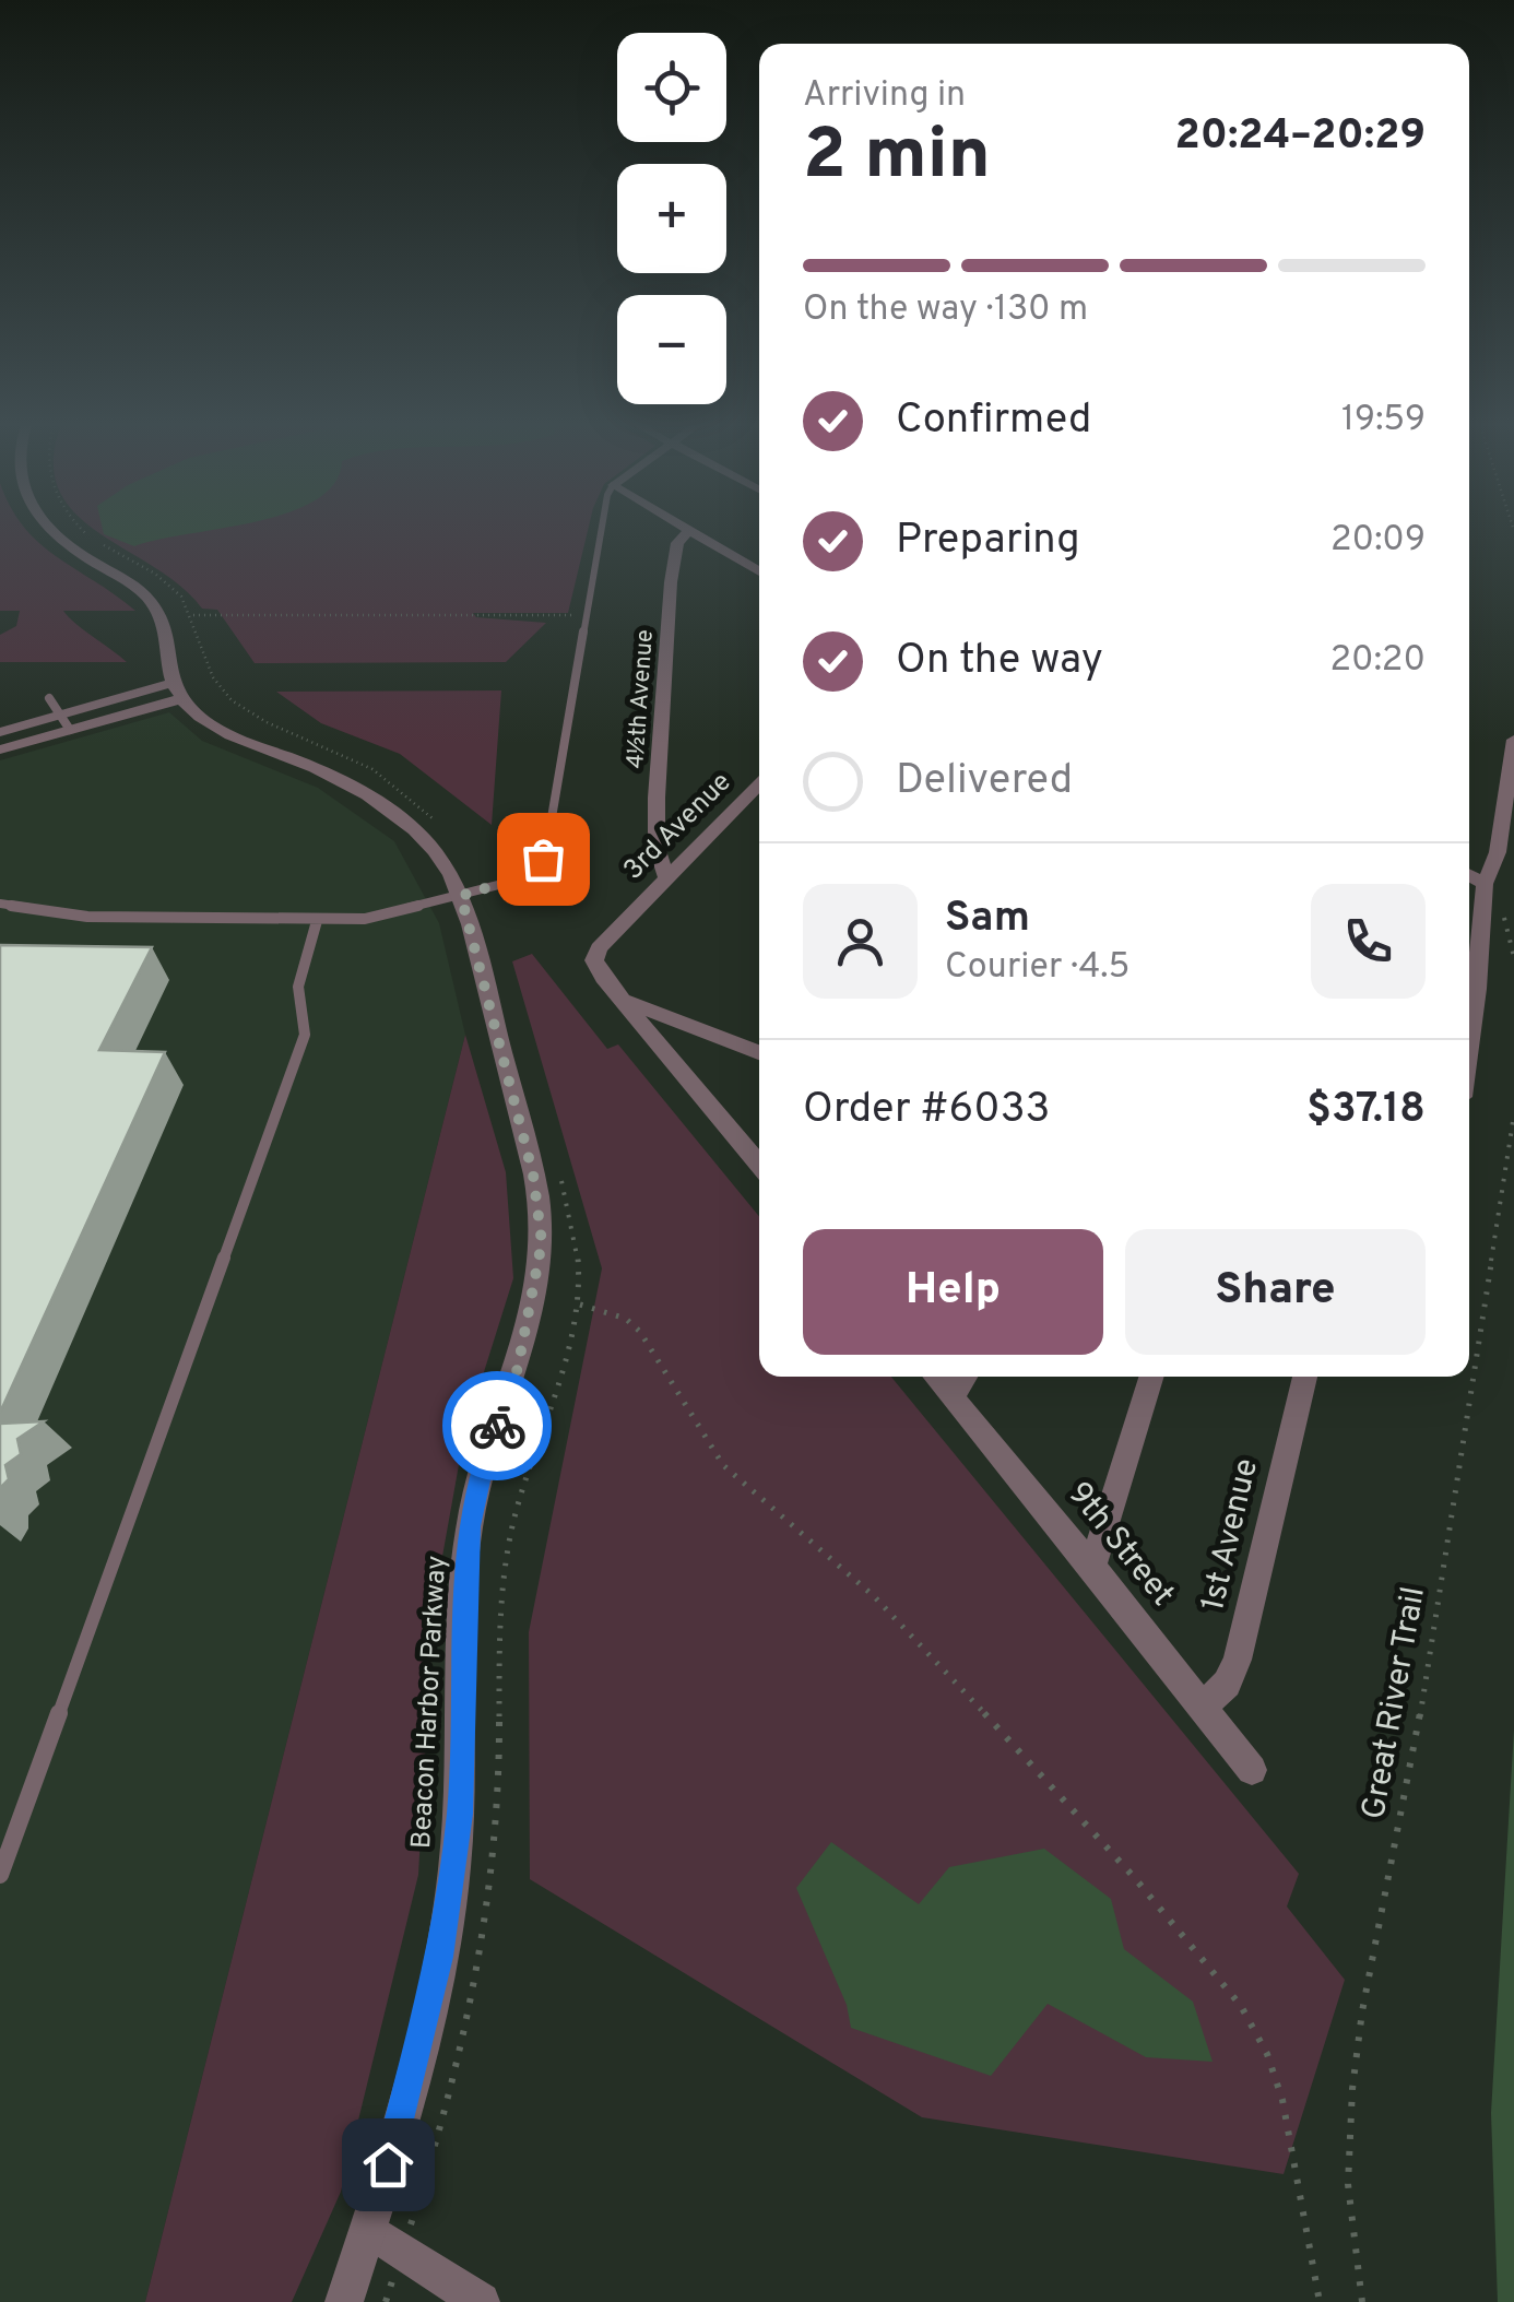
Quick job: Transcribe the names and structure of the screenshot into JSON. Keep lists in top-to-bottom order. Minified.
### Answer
{"streets":{"street":["4½th Avenue","3rd Avenue","1st Avenue","9th Street","Beacon Harbor Parkway"],"path":["Great River Trail"]},"crossings":[["4½th Avenue","3rd Avenue"],["1st Avenue","9th Street"]],"page":{"map_buttons":["+","−"],"heading":["2 min","Arriving in","20:24–20:29"],"panel":["Sam","Courier · 4.5","Order #6033","$37.18"],"bar":"On the way · 130 m","list":[["Confirmed","19:59"],["Preparing","20:09"],["On the way","20:20"],"Delivered"],"buttons":["Help","Share"]}}
